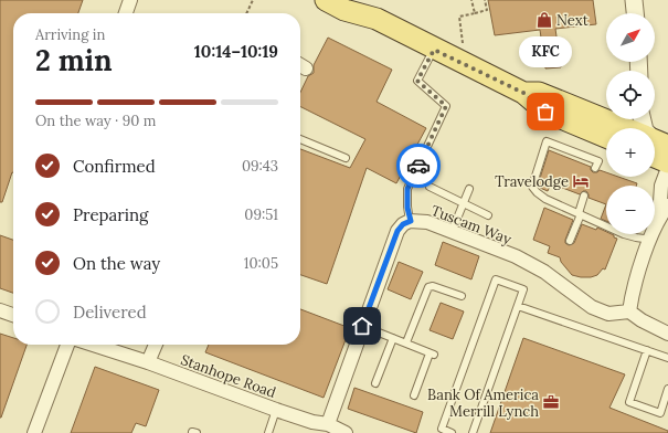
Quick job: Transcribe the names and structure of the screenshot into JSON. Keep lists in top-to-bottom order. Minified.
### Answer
{"streets":{"street":["Tuscam Way","Stanhope Road"]},"crossings":[["Tuscam Way","Stanhope Road"]],"places":{"shop":["Next"],"other":["KFC"],"hotel":["Travelodge"],"office":["Bank Of America Merrill Lynch"]},"north":"top right","page":{"map_buttons":["+","−"],"heading":["2 min","Arriving in","10:14–10:19"],"bubble":"KFC","bar":"On the way · 90 m","list":[["Confirmed","09:43"],["Preparing","09:51"],["On the way","10:05"],"Delivered"]}}
